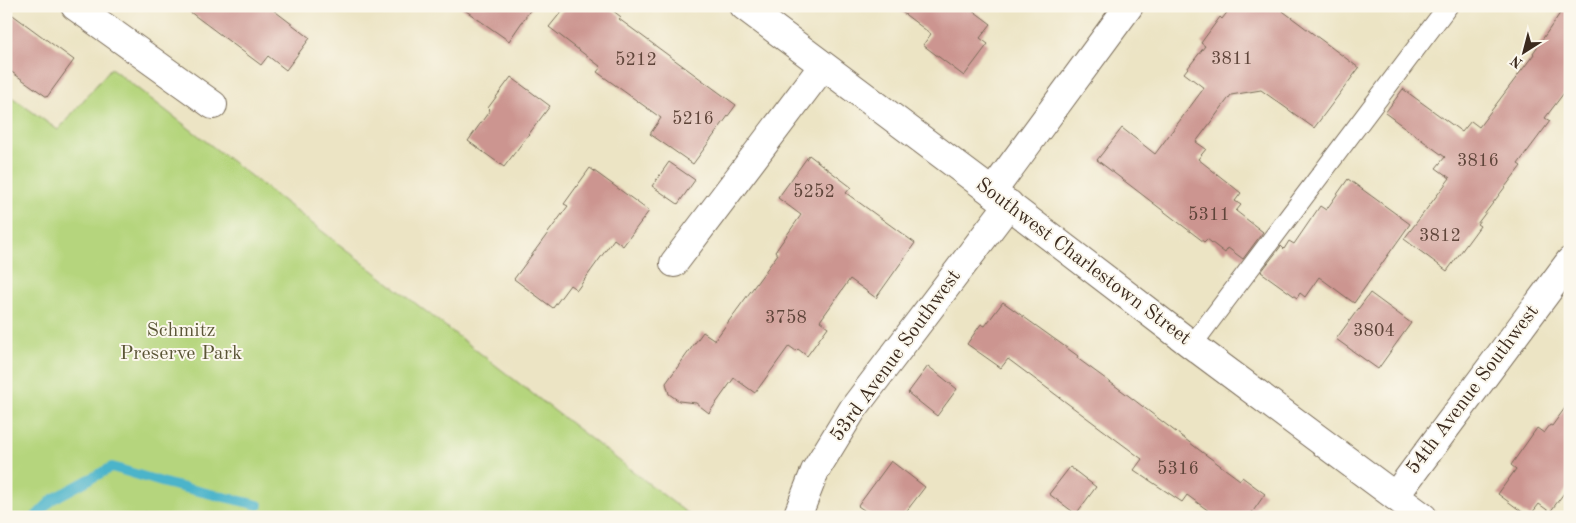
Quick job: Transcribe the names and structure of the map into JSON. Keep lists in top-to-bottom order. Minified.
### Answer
{"streets":{"street":["Southwest Charlestown Street","53rd Avenue Southwest","54th Avenue Southwest"]},"crossings":[["Southwest Charlestown Street","53rd Avenue Southwest"],["Southwest Charlestown Street","54th Avenue Southwest"]],"parks":["Schmitz Preserve Park"],"house_numbers":["3811","5212","5216","3816","5252","5311","3812","3758","3804","5316"],"north":"bottom left"}
